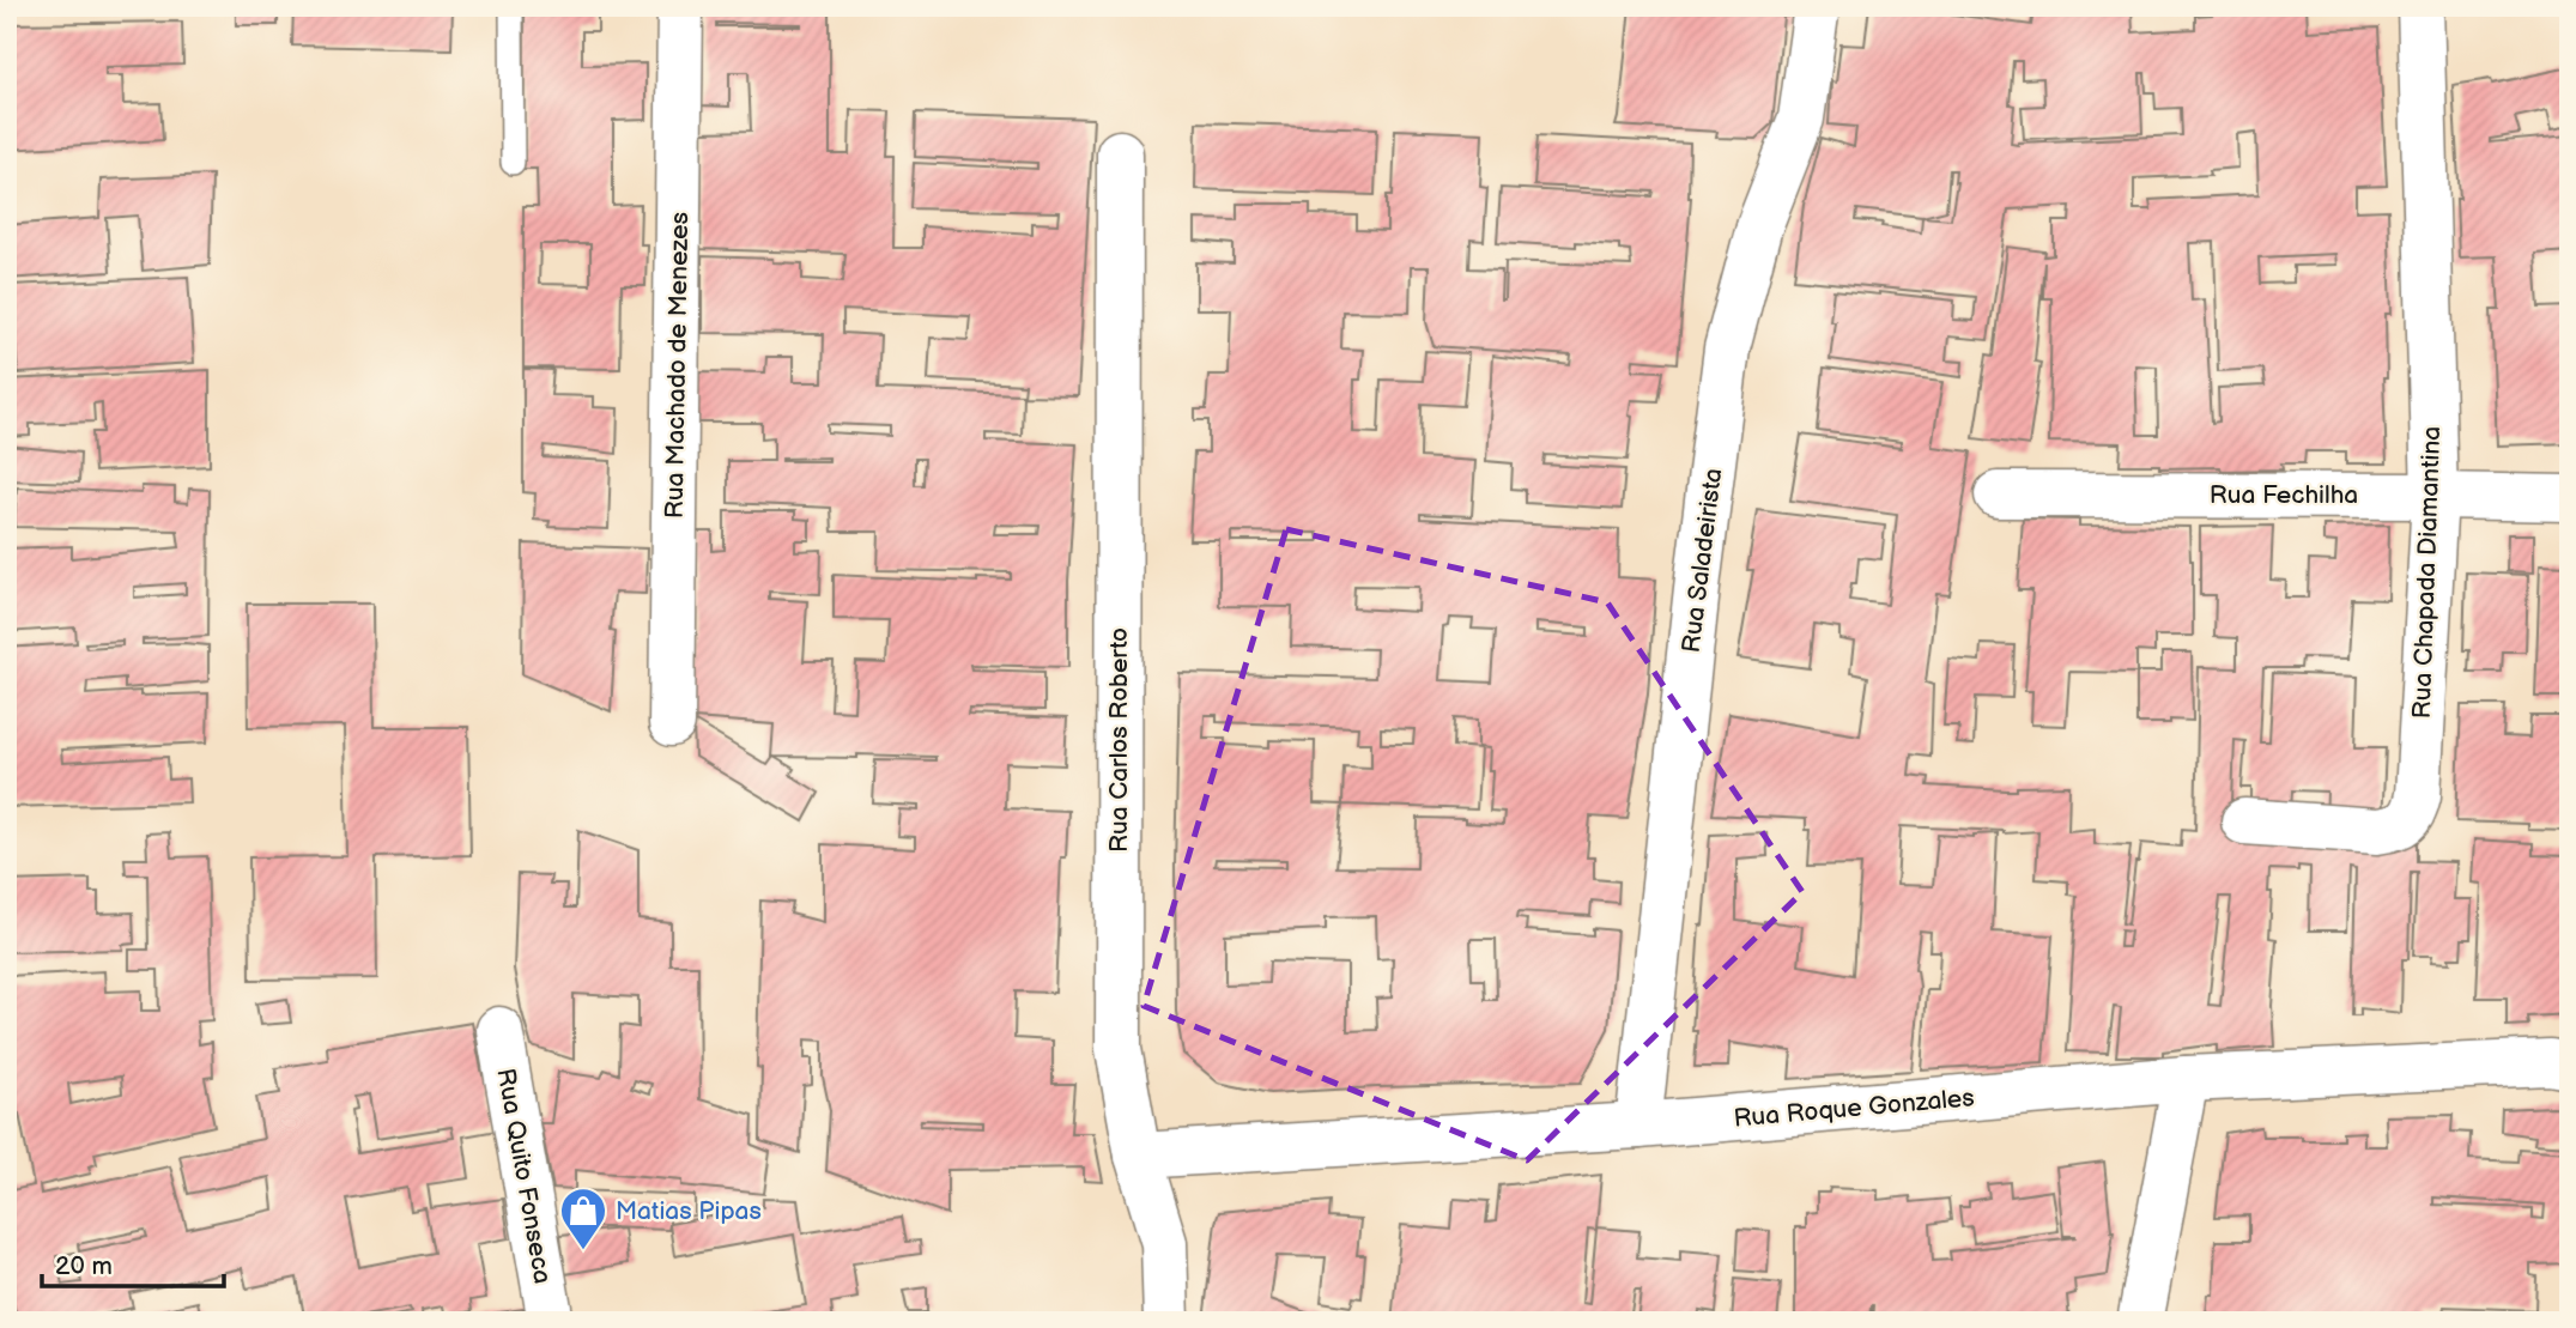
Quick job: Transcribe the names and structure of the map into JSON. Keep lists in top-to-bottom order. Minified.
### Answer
{"streets":{"street":["Rua Machado de Menezes","Rua Fechilha","Rua Saladeirista","Rua Chapada Diamantina","Rua Carlos Roberto","Rua Roque Gonzales","Rua Quito Fonseca"]},"crossings":[["Rua Fechilha","Rua Chapada Diamantina"],["Rua Saladeirista","Rua Roque Gonzales"],["Rua Carlos Roberto","Rua Roque Gonzales"]],"places":{"shop":["Matias Pipas"]},"scale_bar":"20 m"}
